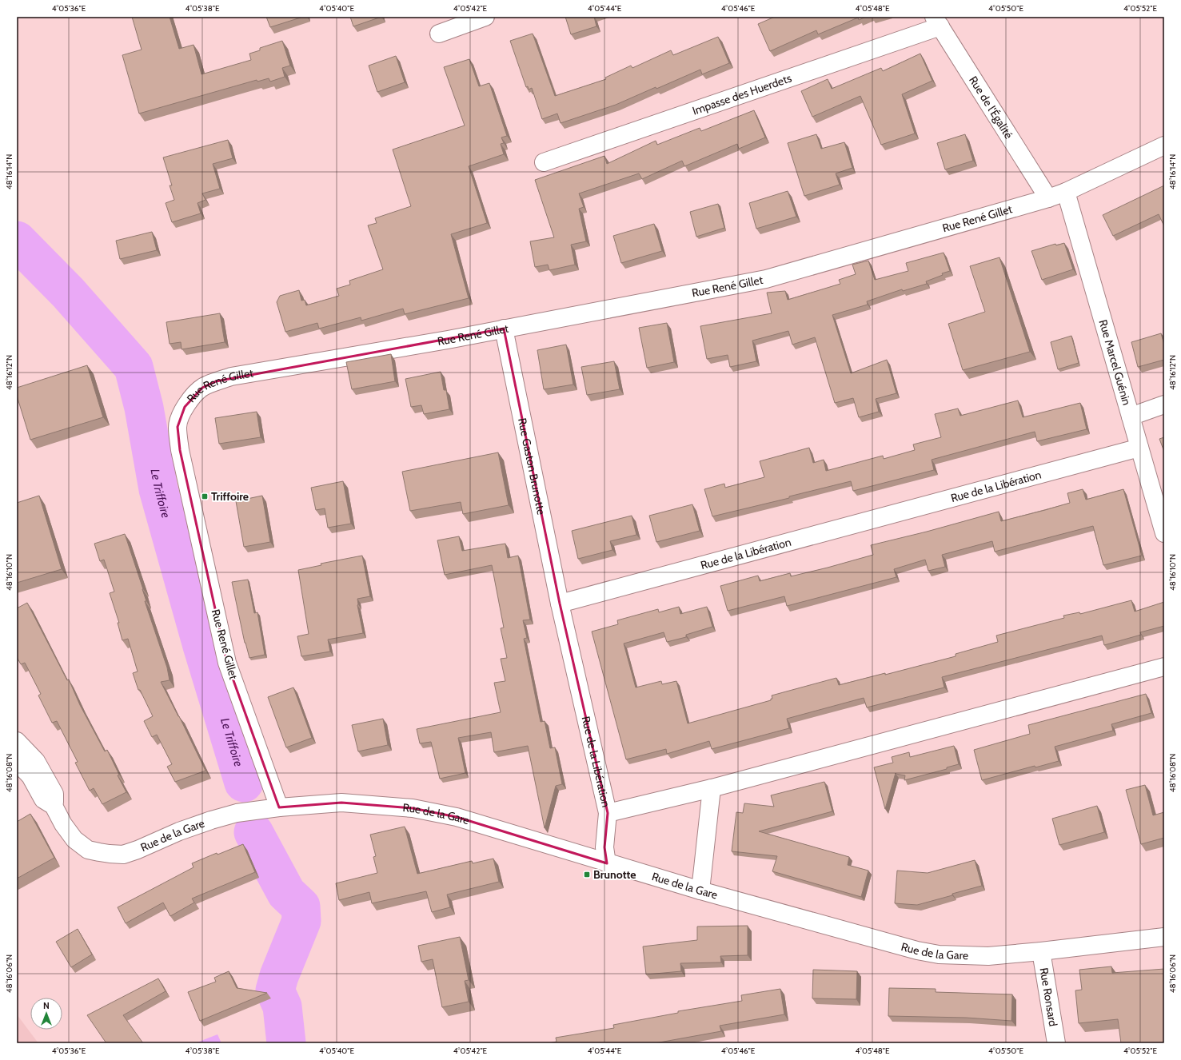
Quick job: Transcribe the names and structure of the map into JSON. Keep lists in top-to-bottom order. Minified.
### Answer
{"streets":{"street":["Impasse des Huerdets","Rue de l'Égalité","Rue René Gillet","Rue Marcel Guénin","Rue Gaston Brunotte","Rue de la Libération","Rue de la Gare","Rue Ronsard"]},"crossings":[["Impasse des Huerdets","Rue de l'Égalité"],["Rue de l'Égalité","Rue René Gillet"],["Rue René Gillet","Rue Marcel Guénin"],["Rue René Gillet","Rue Gaston Brunotte"],["Rue René Gillet","Rue de la Gare"],["Rue Marcel Guénin","Rue de la Libération"],["Rue Gaston Brunotte","Rue de la Libération"],["Rue de la Libération","Rue de la Gare"],["Rue de la Gare","Rue Ronsard"]],"water":["Le Triffoire"],"places":{"transit":["Triffoire","Brunotte"]},"north":"top","coordinates":["4°05'36\"E","4°05'38\"E","4°05'40\"E","4°05'42\"E","4°05'44\"E","4°05'46\"E","4°05'48\"E","4°05'50\"E","4°05'52\"E","48°16'14\"N","48°16'12\"N","48°16'10\"N","48°16'08\"N","48°16'06\"N"]}
